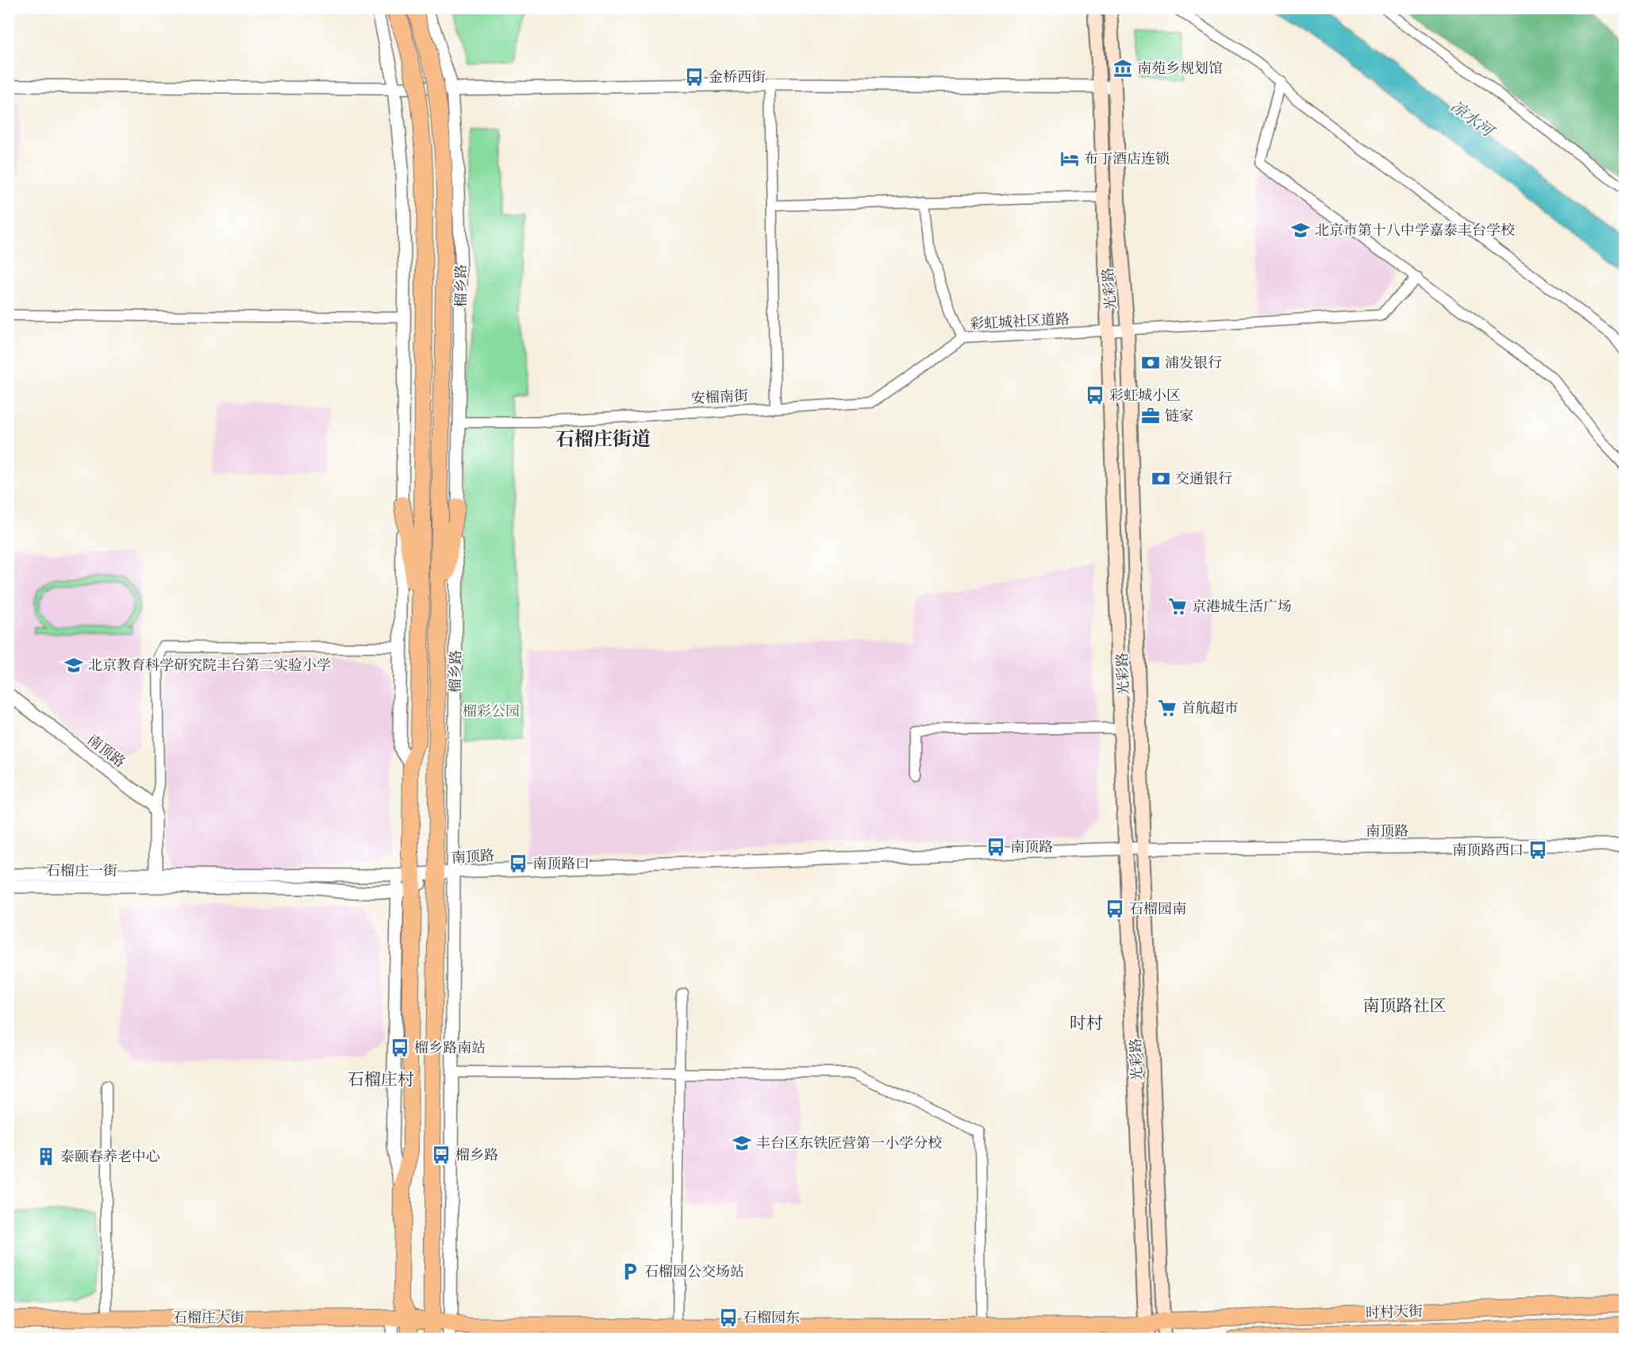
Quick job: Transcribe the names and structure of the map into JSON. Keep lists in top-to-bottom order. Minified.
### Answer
{"streets":{"main road":["榴乡路","光彩路","时村大街","石榴庄大街"],"street":["彩虹城社区道路","安榴南街","南顶路","石榴庄一街"]},"crossings":[["榴乡路","安榴南街"],["榴乡路","南顶路"],["榴乡路","石榴庄大街"],["光彩路","彩虹城社区道路"],["光彩路","南顶路"],["光彩路","时村大街"],["彩虹城社区道路","安榴南街"],["南顶路","石榴庄一街"],["时村大街","石榴庄大街"]],"districts":["石榴庄街道","南顶路社区","时村","石榴庄村"],"water":["凉水河"],"parks":["榴彩公园"],"places":{"museum":["南苑乡规划馆"],"bus stop":["金桥西街","彩虹城小区","南顶路","南顶路西口","南顶路口","石榴园南","榴乡路南站","榴乡路","石榴园东"],"hotel":["布丁酒店连锁"],"school or university":["北京市第十八中学嘉泰丰台学校","北京教育科学研究院丰台第二实验小学","丰台区东铁匠营第一小学分校"],"bank":["浦发银行","交通银行"],"office":["链家"],"supermarket":["京港城生活广场","首航超市"],"building":["泰颐春养老中心"],"parking":["石榴园公交场站"]}}
